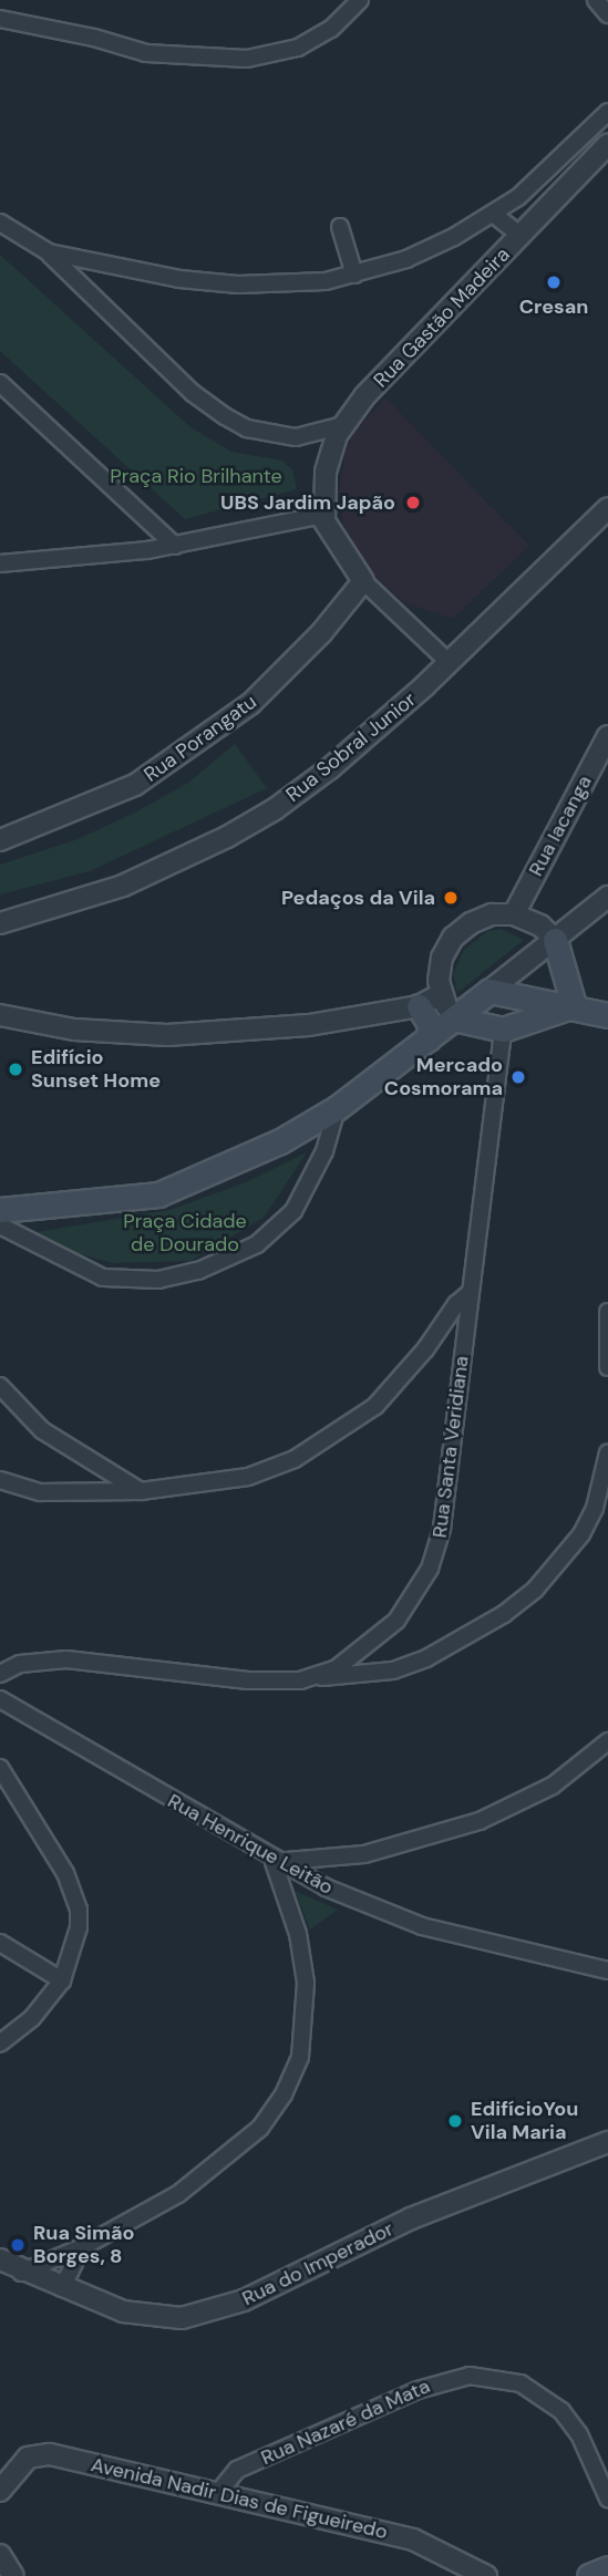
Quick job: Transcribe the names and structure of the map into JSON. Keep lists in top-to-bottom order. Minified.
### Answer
{"streets":{"street":["Rua Gastão Madeira","Rua Porangatu","Rua Sobral Junior","Rua Iacanga","Rua Santa Veridiana","Rua Henrique Leitão","Rua do Imperador","Rua Nazaré da Mata","Avenida Nadir Dias de Figueiredo"]},"crossings":[["Rua Nazaré da Mata","Avenida Nadir Dias de Figueiredo"]],"parks":["Praça Rio Brilhante","Praça Cidade de Dourado"],"places":["Cresan","UBS Jardim Japão","Pedaços da Vila","Edifício Sunset Home","Mercado Cosmorama","EdifícioYou Vila Maria","Rua Simão Borges, 8"]}
